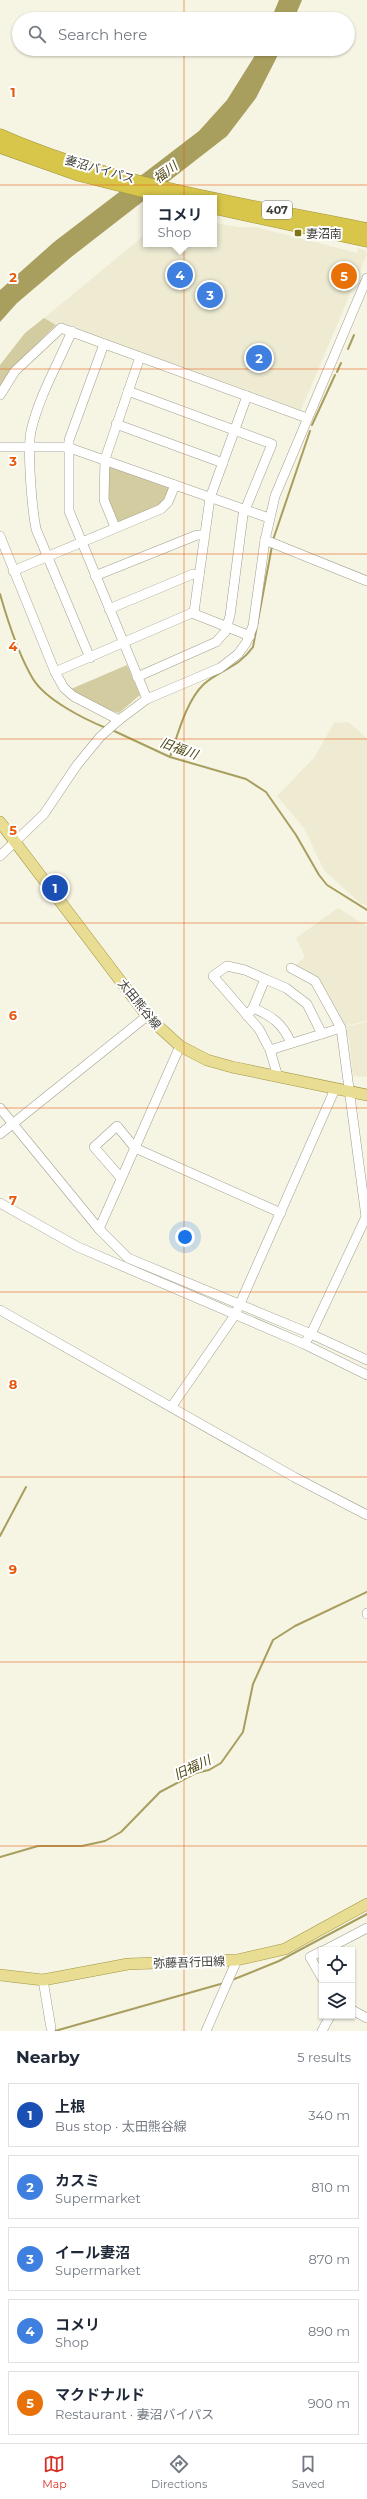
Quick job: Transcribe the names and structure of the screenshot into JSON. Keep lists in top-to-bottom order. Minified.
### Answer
{"streets":{"highway":["妻沼バイパス","407"],"main road":["太田熊谷線","弥藤吾行田線"]},"water":["福川","旧福川"],"places":{"transit":["妻沼南"]},"page":{"search":"Search here","popup":["コメリ","Shop"],"pins":["4","5","3","2","1"],"heading":["Nearby","5 results"],"list":[{"mark":"1","name":"上根","note":"Bus stop · 太田熊谷線","value":"340 m"},{"mark":"2","name":"カスミ","note":"Supermarket","value":"810 m"},{"mark":"3","name":"イール妻沼","note":"Supermarket","value":"870 m"},{"mark":"4","name":"コメリ","note":"Shop","value":"890 m"},{"mark":"5","name":"マクドナルド","note":"Restaurant · 妻沼バイパス","value":"900 m"}],"nav":["Map","Directions","Saved"]},"grid":{"rows":["1","2","3","4","5","6","7","8","9"]}}
